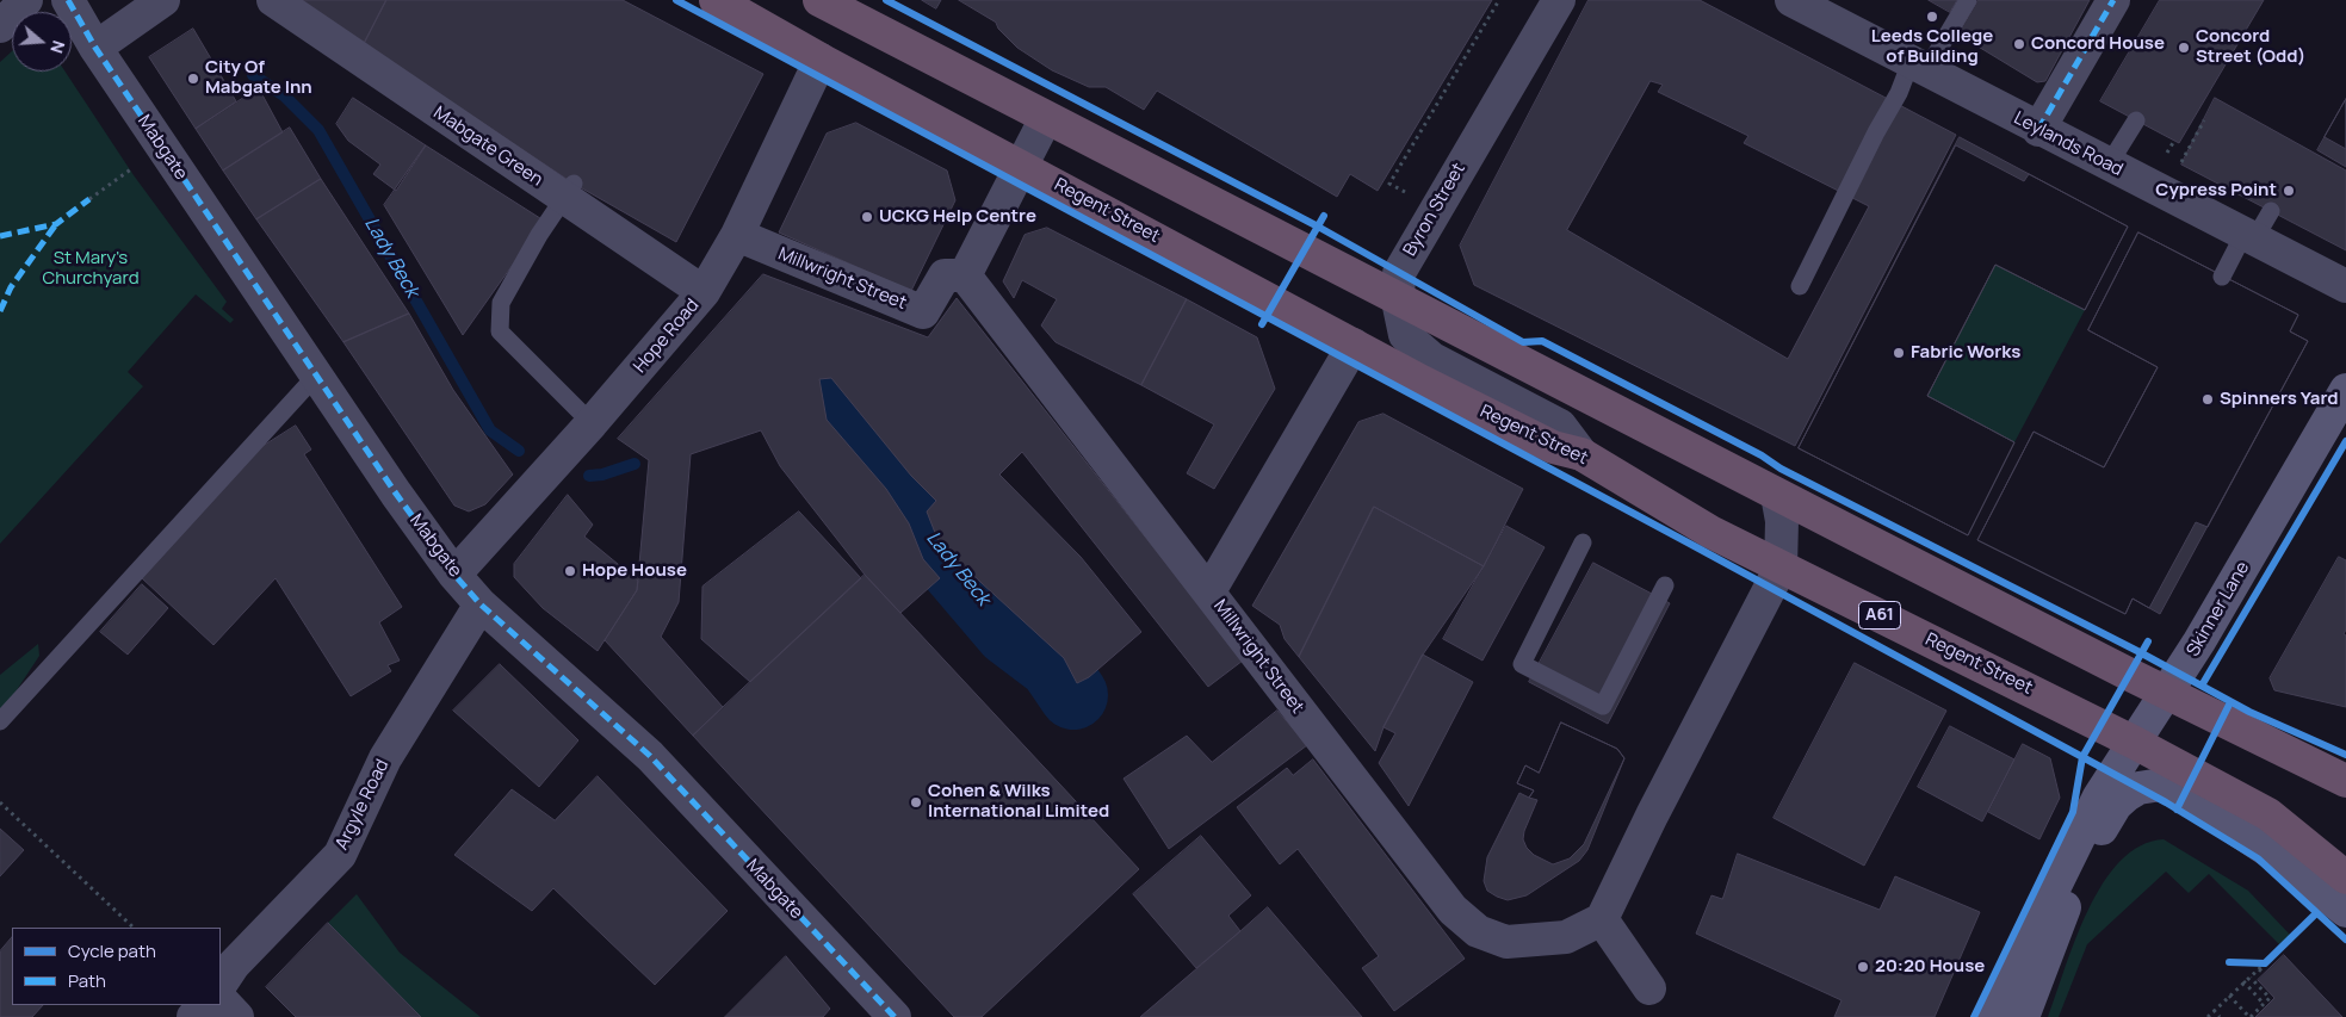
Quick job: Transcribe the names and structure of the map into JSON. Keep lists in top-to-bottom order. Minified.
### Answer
{"streets":{"highway":["Regent Street","A61"],"street":["Leylands Road","Mabgate Green","Mabgate","Byron Street","Millwright Street","Hope Road","Skinner Lane","Argyle Road"]},"crossings":[["Mabgate Green","Hope Road"],["Mabgate","Hope Road"],["Mabgate","Argyle Road"],["Byron Street","Regent Street"],["Regent Street","Hope Road"],["Regent Street","Skinner Lane"],["Millwright Street","Hope Road"]],"water":["Lady Beck"],"parks":["St Mary's Churchyard"],"places":["Leeds College of Building","Concord House","Concord Street (Odd)","City Of Mabgate Inn","Cypress Point","UCKG Help Centre","Fabric Works","Spinners Yard","Hope House","Cohen & Wilks International Limited","20:20 House"],"legend":["Cycle path","Path"],"north":"right"}
